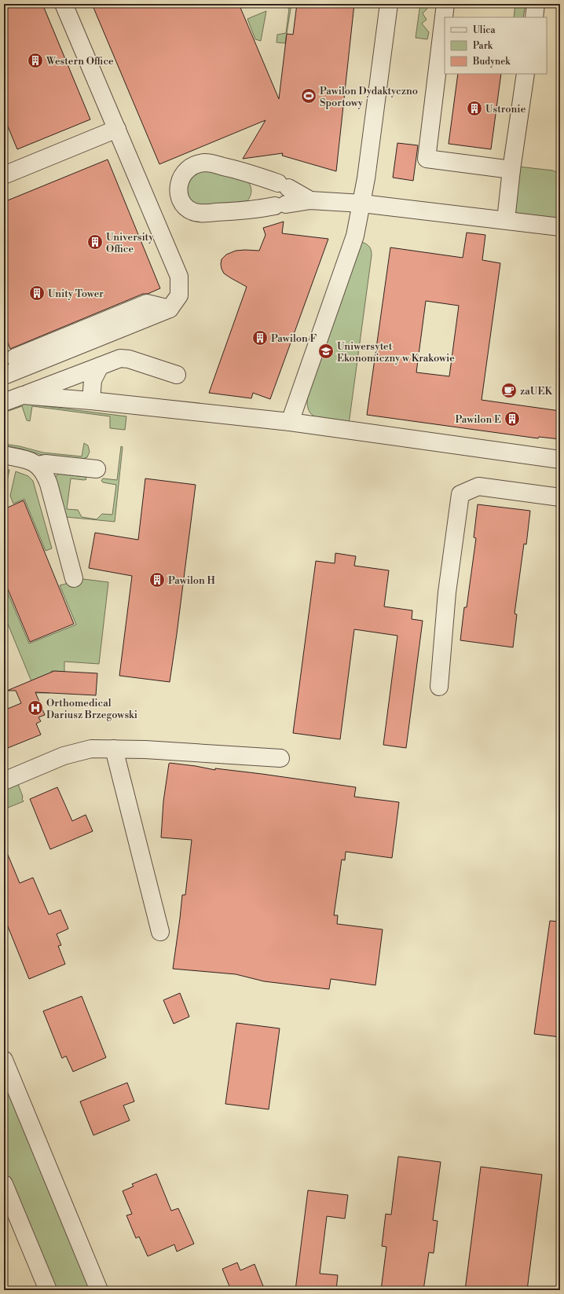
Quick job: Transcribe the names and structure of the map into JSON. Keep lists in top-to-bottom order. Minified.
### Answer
{"places":{"building":["Western Office","Ustronie","University Office","Unity Tower","Pawilon F","Pawilon E","Pawilon H"],"sports":["Pawilon Dydaktyczno Sportowy"],"school or university":["Uniwersytet Ekonomiczny w Krakowie"],"cafe":["zaUEK"],"hospital":["Orthomedical Dariusz Brzegowski"]},"legend":["Ulica","Park","Budynek"]}
